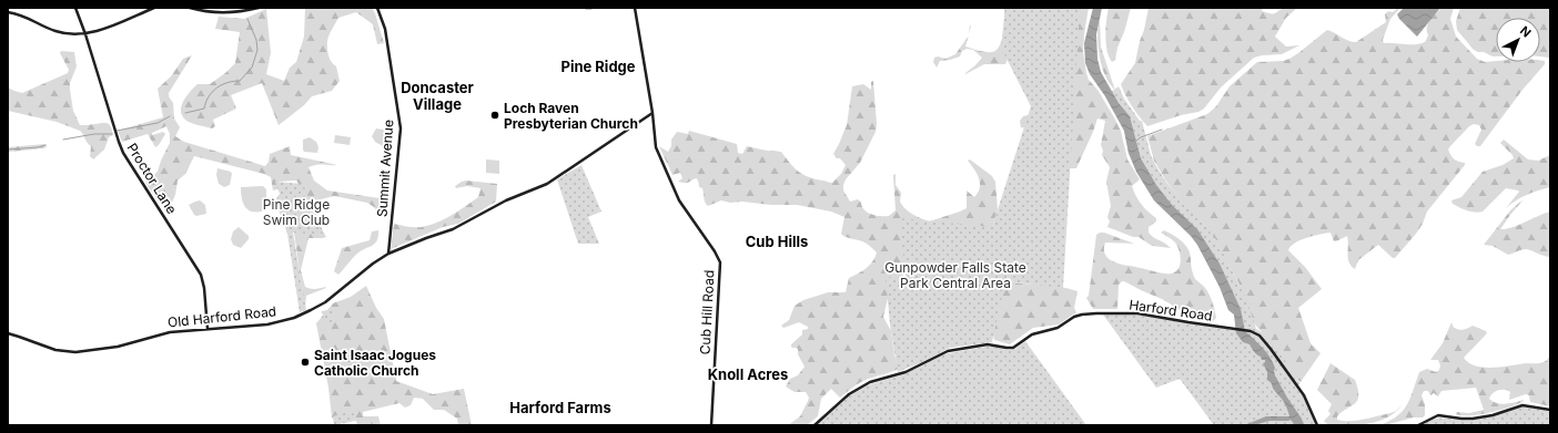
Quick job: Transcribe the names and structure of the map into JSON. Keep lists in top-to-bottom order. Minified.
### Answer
{"streets":{"street":["Summit Avenue","Proctor Lane","Harford Road","Cub Hill Road","Old Harford Road"]},"crossings":[["Summit Avenue","Old Harford Road"],["Proctor Lane","Old Harford Road"],["Cub Hill Road","Old Harford Road"]],"districts":["Pine Ridge","Doncaster Village","Cub Hills","Knoll Acres","Harford Farms"],"parks":["Pine Ridge Swim Club","Gunpowder Falls State Park Central Area"],"places":["Loch Raven Presbyterian Church","Saint Isaac Jogues Catholic Church"],"north":"top right"}
